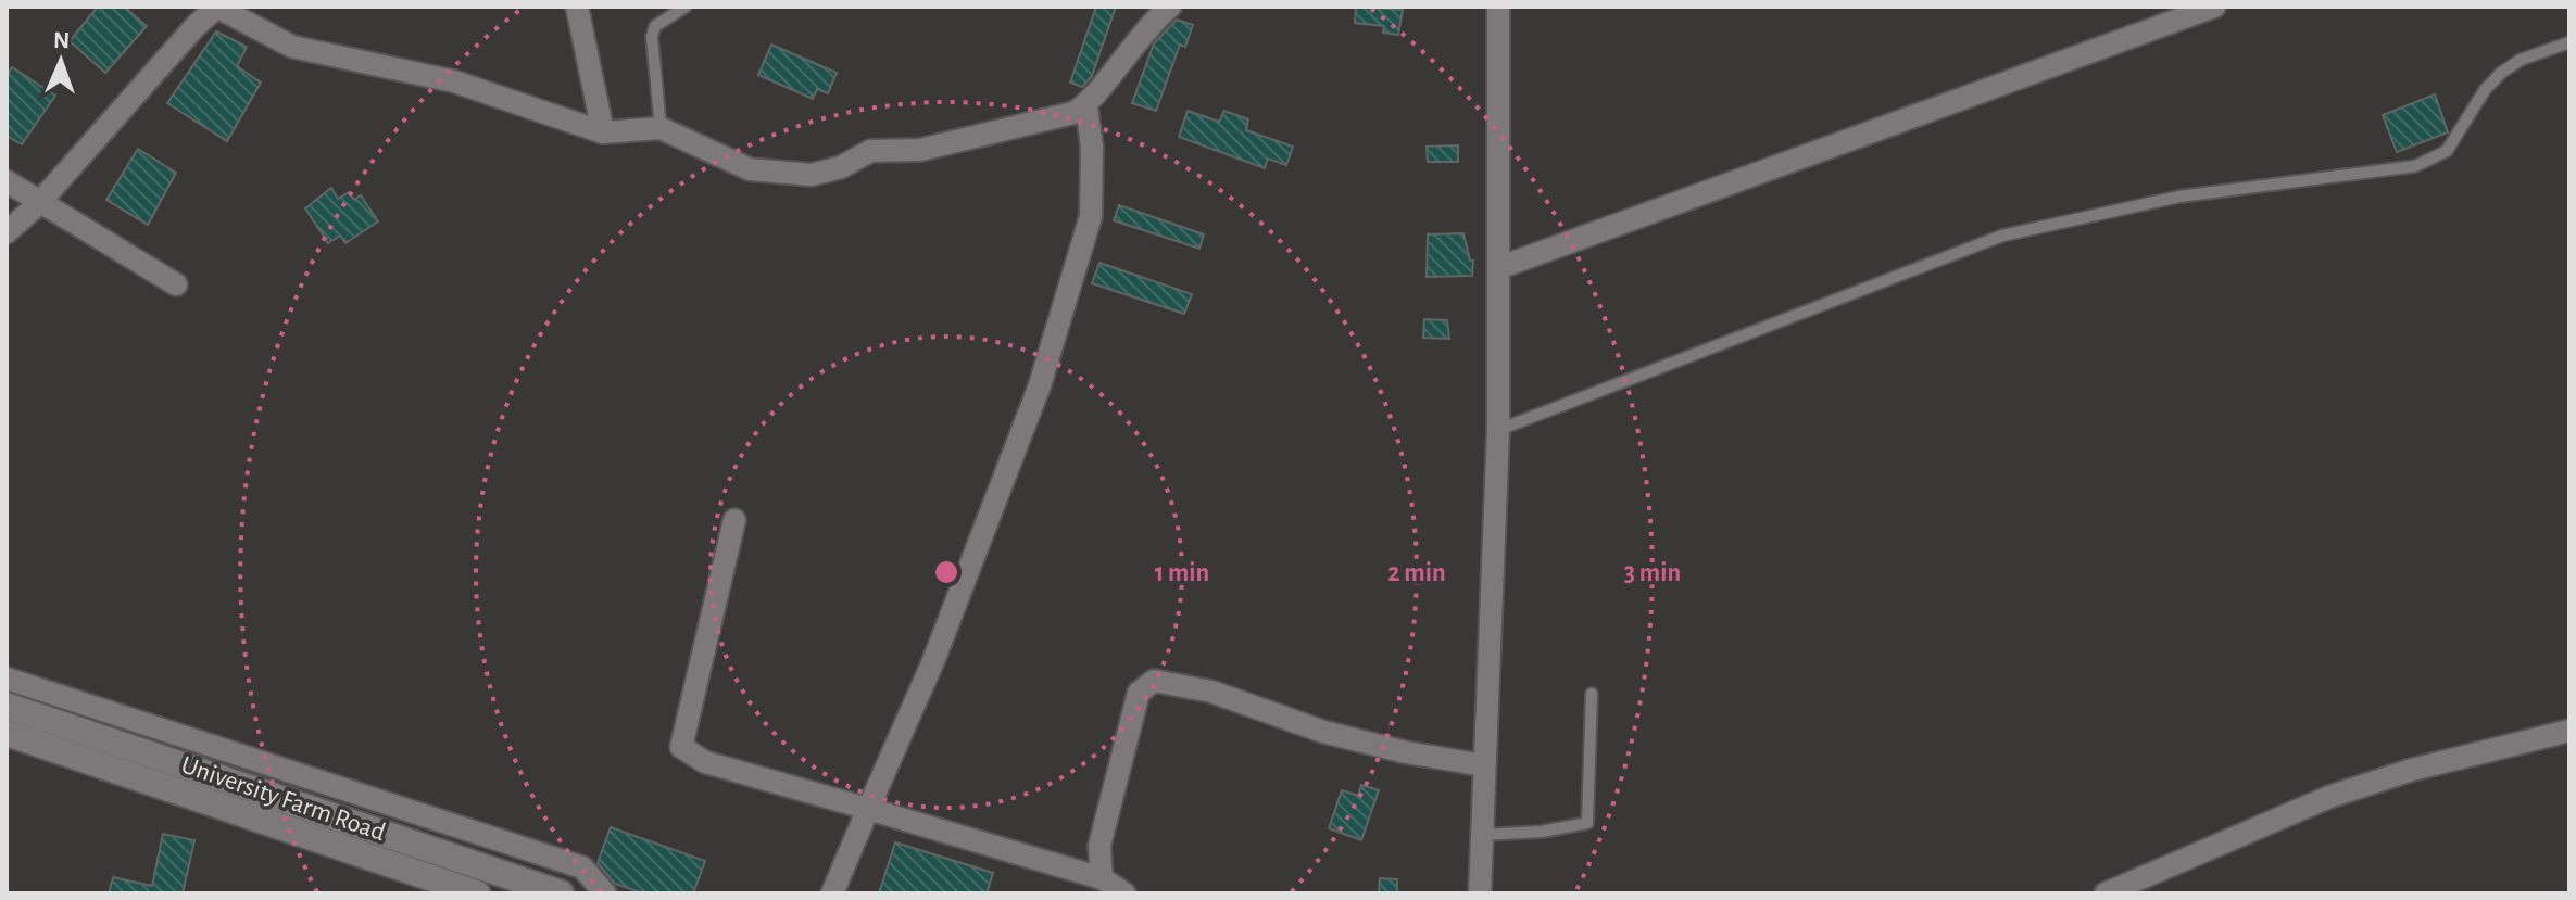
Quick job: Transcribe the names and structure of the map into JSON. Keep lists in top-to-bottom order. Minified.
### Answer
{"streets":{"street":["University Farm Road"]},"north":"top","rings":["1 min","2 min","3 min"]}
